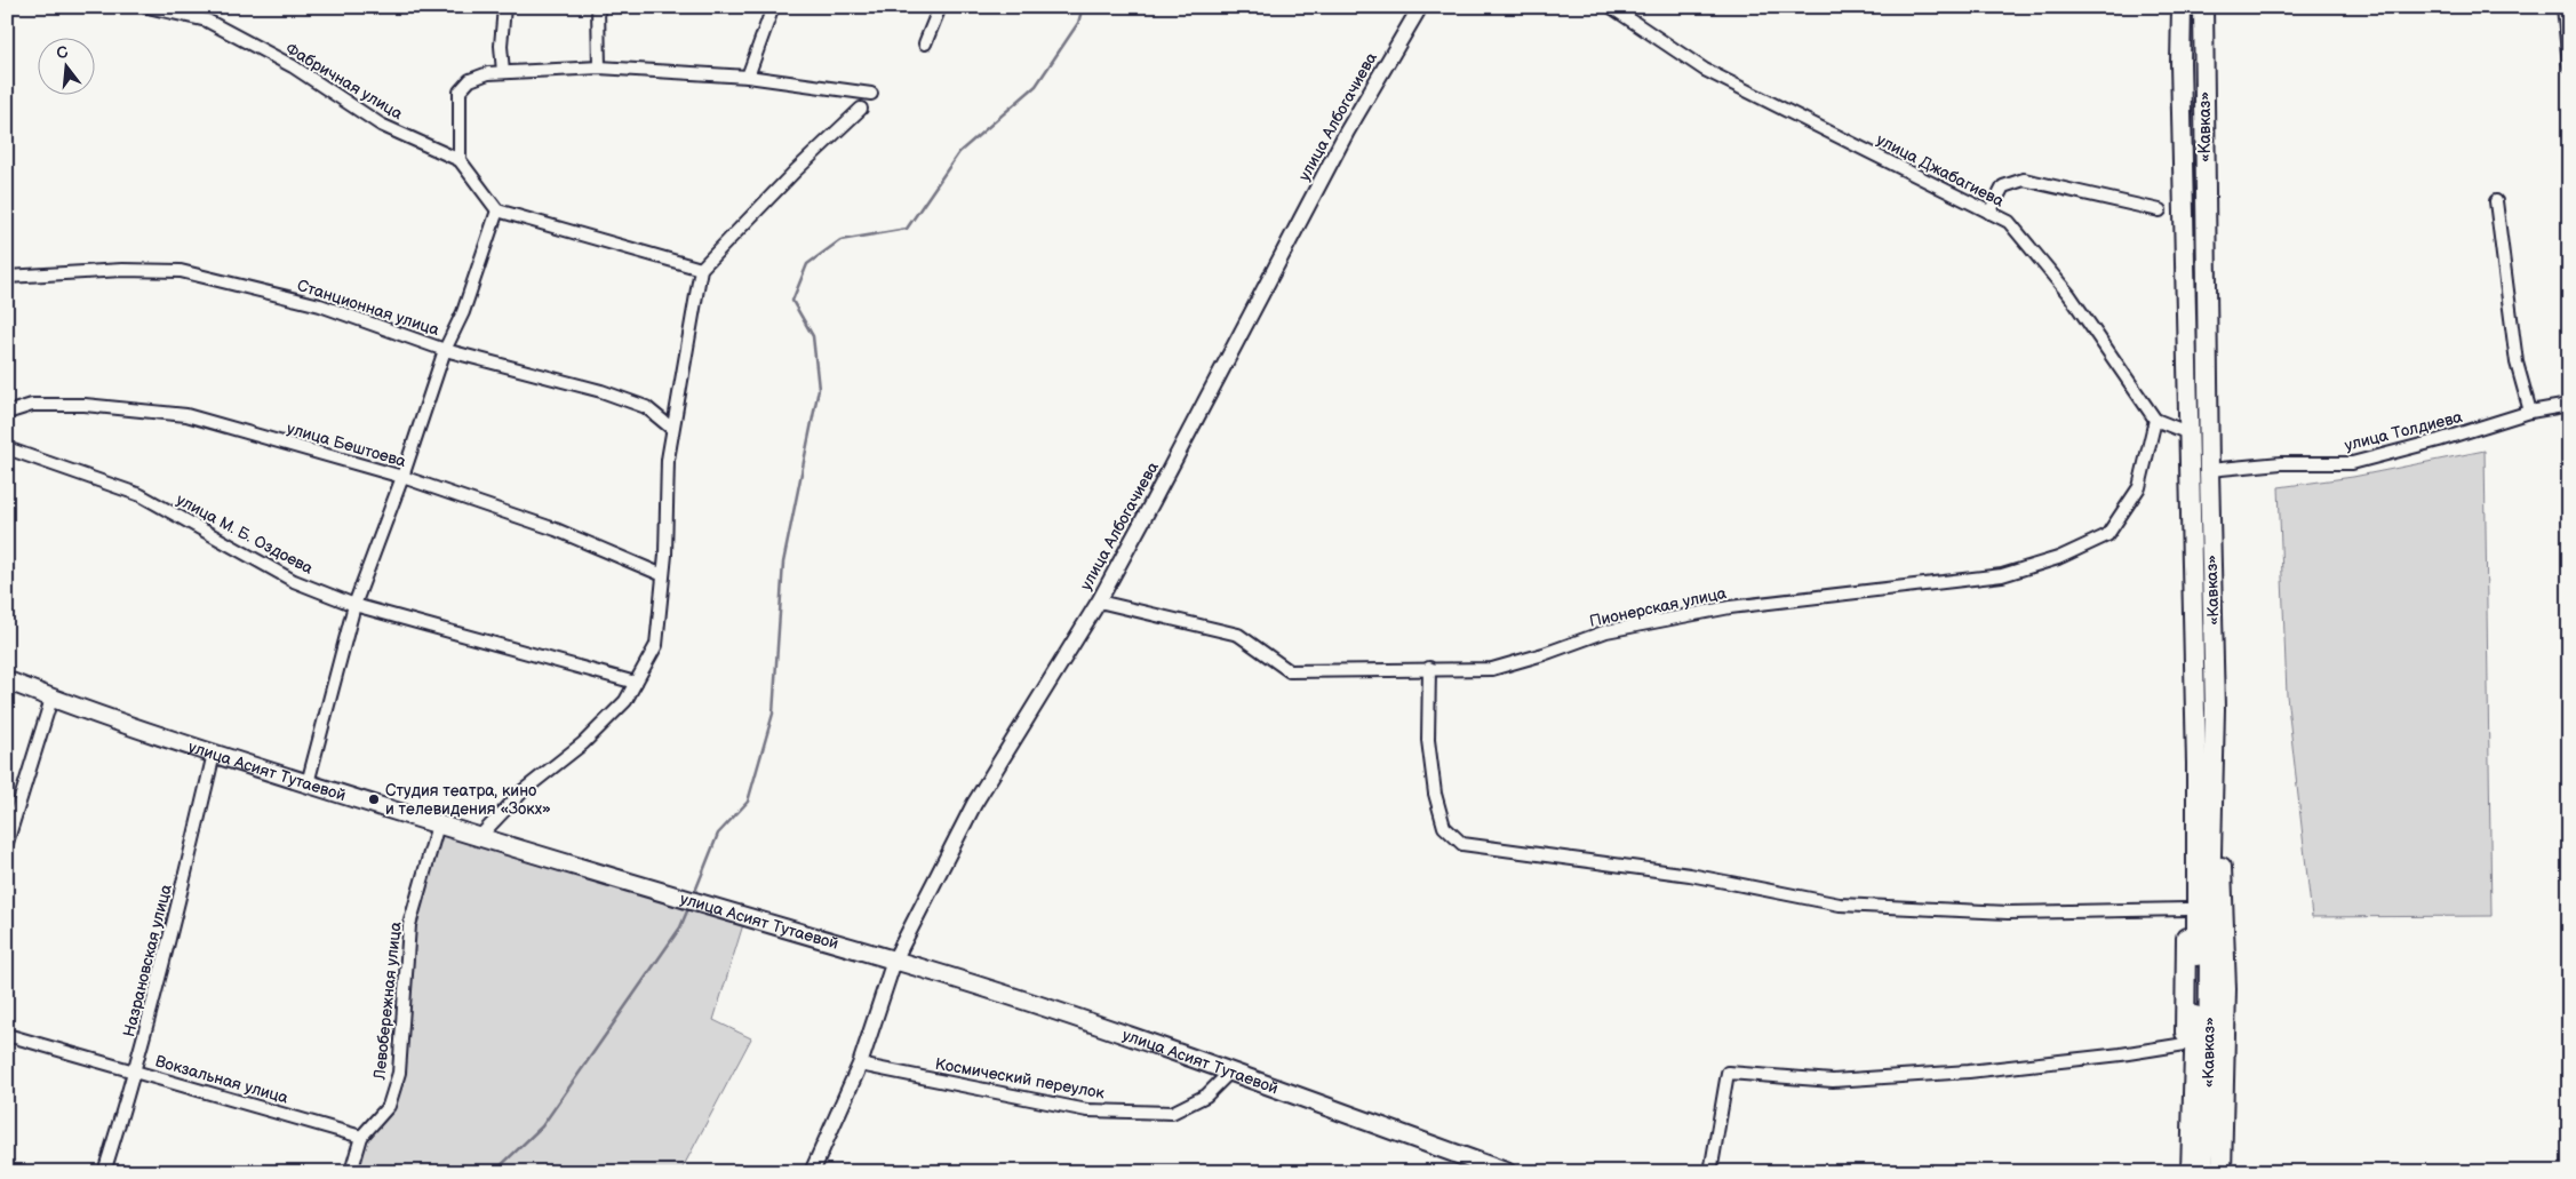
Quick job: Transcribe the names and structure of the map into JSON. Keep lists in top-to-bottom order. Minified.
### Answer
{"streets":{"highway":["«Кавказ»"],"main road":["улица Асият Тутаевой"],"street":["Фабричная улица","улица Албогачиева","улица Джабагиева","Станционная улица","улица Толдиева","улица Бештоева","улица М. Б. Оздоева","Пионерская улица","Назрановская улица","Левобережная улица","Космический переулок","Вокзальная улица"]},"crossings":[["улица Албогачиева","Пионерская улица"],["улица Албогачиева","улица Асият Тутаевой"],["улица Албогачиева","Космический переулок"],["«Кавказ»","улица Толдиева"],["улица Джабагиева","Пионерская улица"],["улица Асият Тутаевой","Назрановская улица"],["улица Асият Тутаевой","Левобережная улица"],["улица Асият Тутаевой","Космический переулок"],["Назрановская улица","Вокзальная улица"],["Левобережная улица","Вокзальная улица"]],"places":["Студия театра, кино и телевидения «Зокх»"],"north":"top"}
